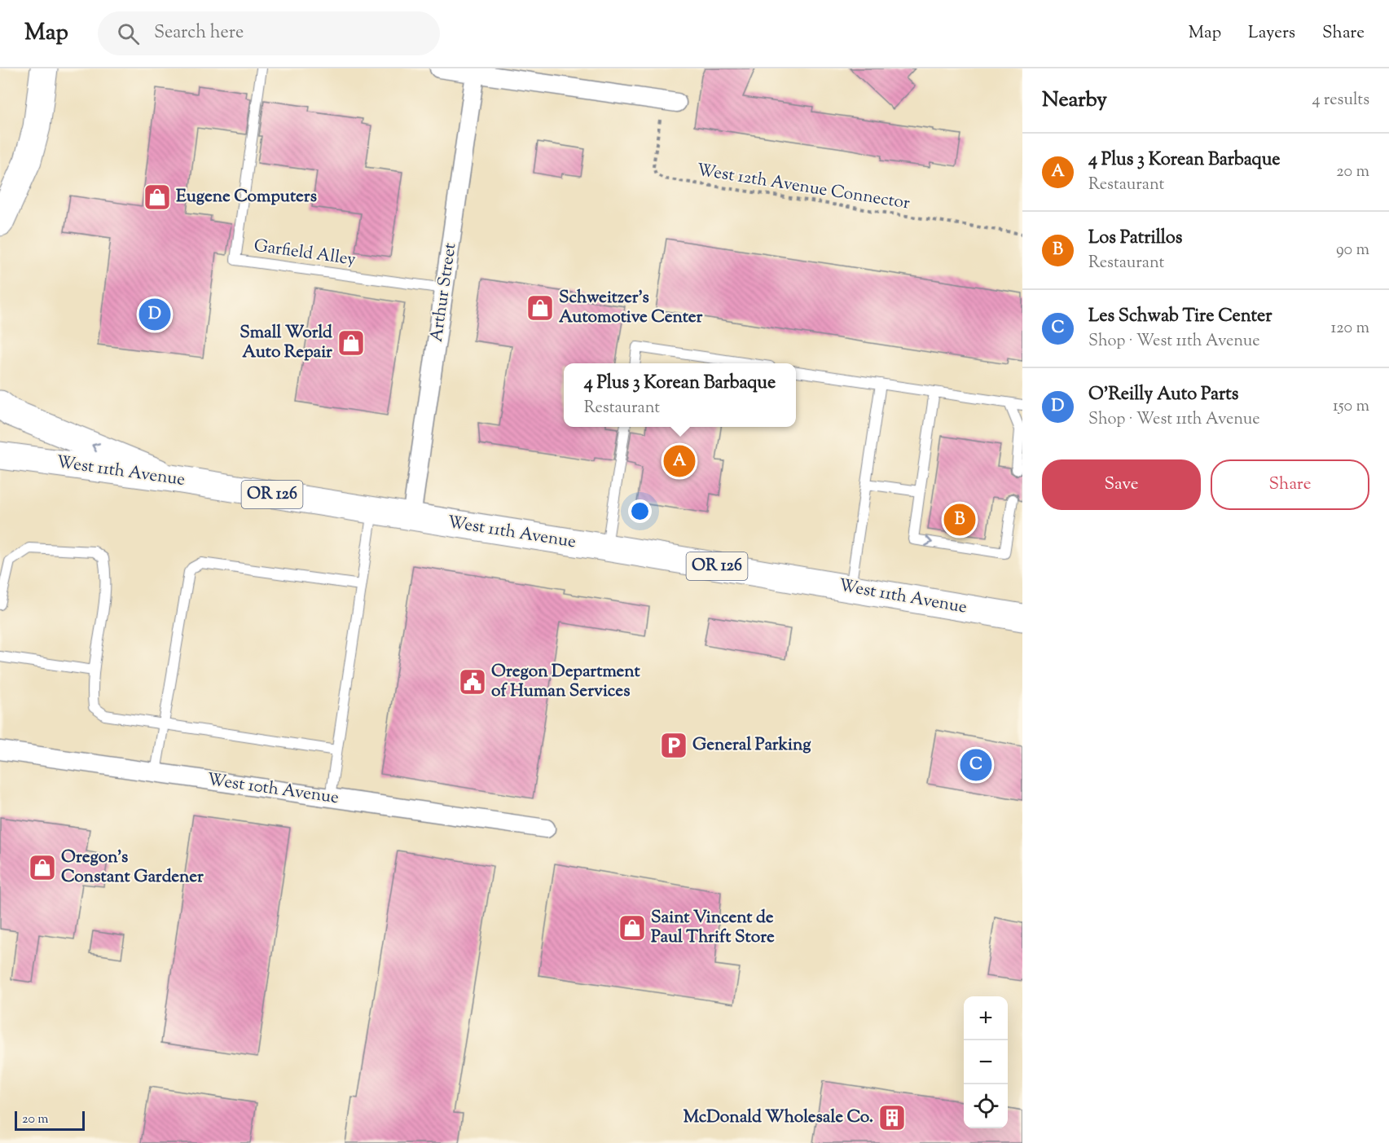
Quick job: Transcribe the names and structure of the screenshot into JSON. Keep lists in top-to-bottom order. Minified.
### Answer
{"streets":{"main road":["West 11th Avenue","OR 126"],"street":["Arthur Street","West 10th Avenue"],"lane":["Garfield Alley"],"path":["West 12th Avenue Connector"]},"crossings":[["Garfield Alley","Arthur Street"],["Arthur Street","West 11th Avenue"]],"places":{"shop":["Eugene Computers","Schweitzer's Automotive Center","Small World Auto Repair","Oregon's Constant Gardener","Saint Vincent de Paul Thrift Store"],"public building":["Oregon Department of Human Services"],"parking":["General Parking"],"building":["McDonald Wholesale Co."]},"scale_bar":"20 m","page":{"header":"Map","search":"Search here","nav":["Map","Layers","Share"],"heading":["Nearby","4 results"],"list":[{"mark":"A","name":"4 Plus 3 Korean Barbaque","note":"Restaurant","value":"20 m"},{"mark":"B","name":"Los Patrillos","note":"Restaurant","value":"90 m"},{"mark":"C","name":"Les Schwab Tire Center","note":"Shop · West 11th Avenue","value":"120 m"},{"mark":"D","name":"O'Reilly Auto Parts","note":"Shop · West 11th Avenue","value":"150 m"}],"pins":["D","A","B","C"],"popup":["4 Plus 3 Korean Barbaque","Restaurant"],"buttons":["Save","Share"],"map_buttons":["+","−"],"scale":"20 m"}}
